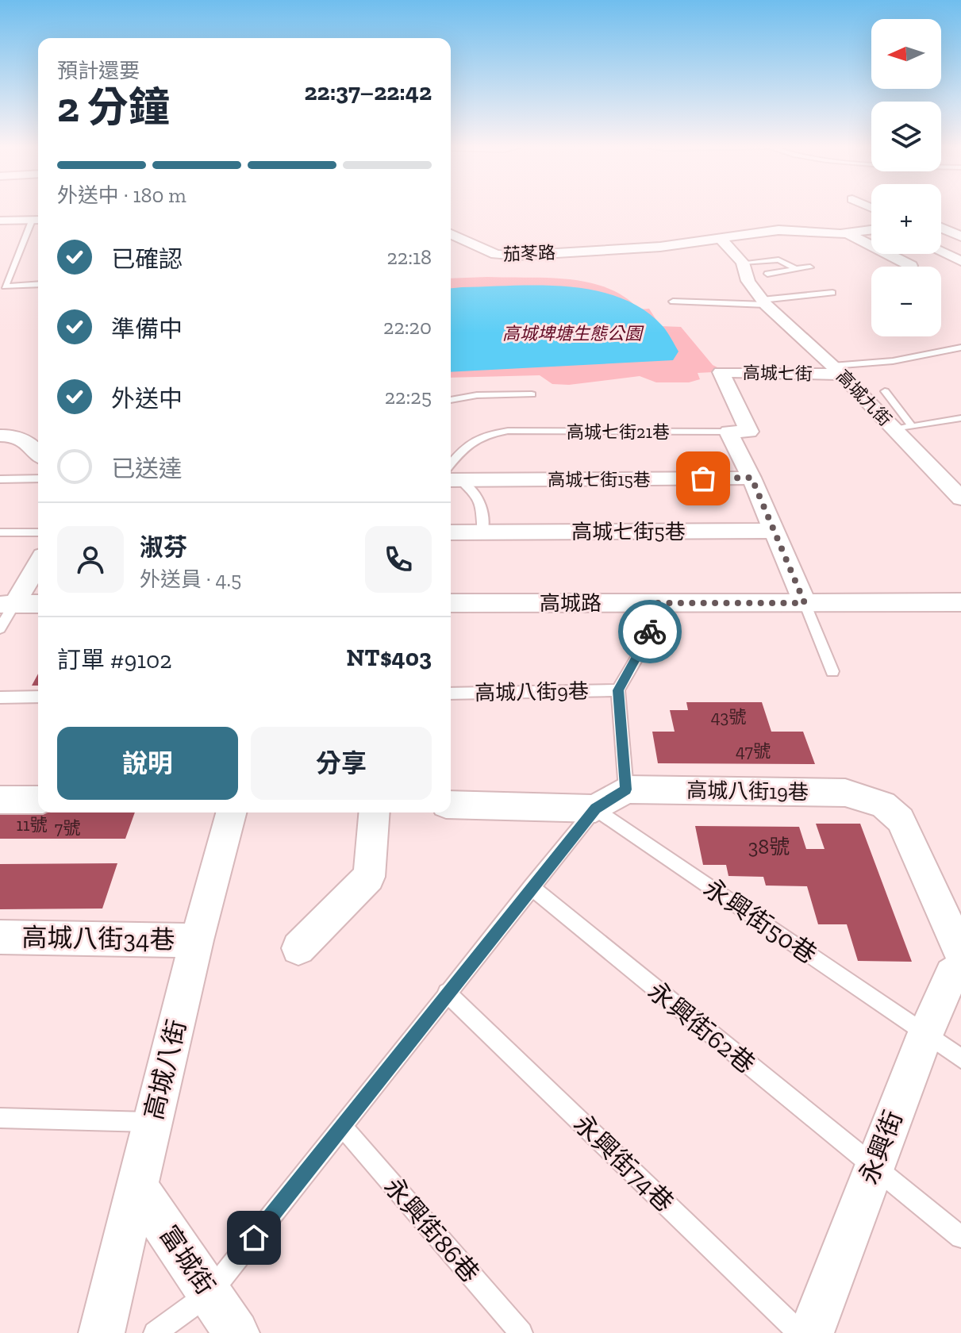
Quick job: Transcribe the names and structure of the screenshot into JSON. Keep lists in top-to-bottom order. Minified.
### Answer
{"streets":{"street":["茄苳路","高城七街","高城九街","高城七街15巷","高城七街5巷","高城路","高城八街19巷","高城八街34巷","高城八街","永興街","富城街"],"lane":["高城七街21巷","高城八街9巷","永興街50巷","永興街62巷","永興街74巷","永興街86巷"]},"crossings":[["茄苳路","高城九街"],["高城七街","高城九街"],["高城七街","高城七街21巷"],["高城七街21巷","高城七街15巷"],["永興街50巷","永興街"],["高城八街34巷","高城八街"],["永興街62巷","永興街"],["高城八街","富城街"]],"parks":["高城埤塘生態公園"],"house_numbers":["43號","47號","11號","7號","38號"],"north":"left","page":{"map_buttons":["+","−"],"heading":["2 分鐘","預計還要","22:37–22:42"],"panel":["淑芬","外送員 · 4.5","訂單 #9102","NT$403"],"bar":"外送中 · 180 m","list":[["已確認","22:18"],["準備中","22:20"],["外送中","22:25"],"已送達"],"buttons":["說明","分享"]}}
